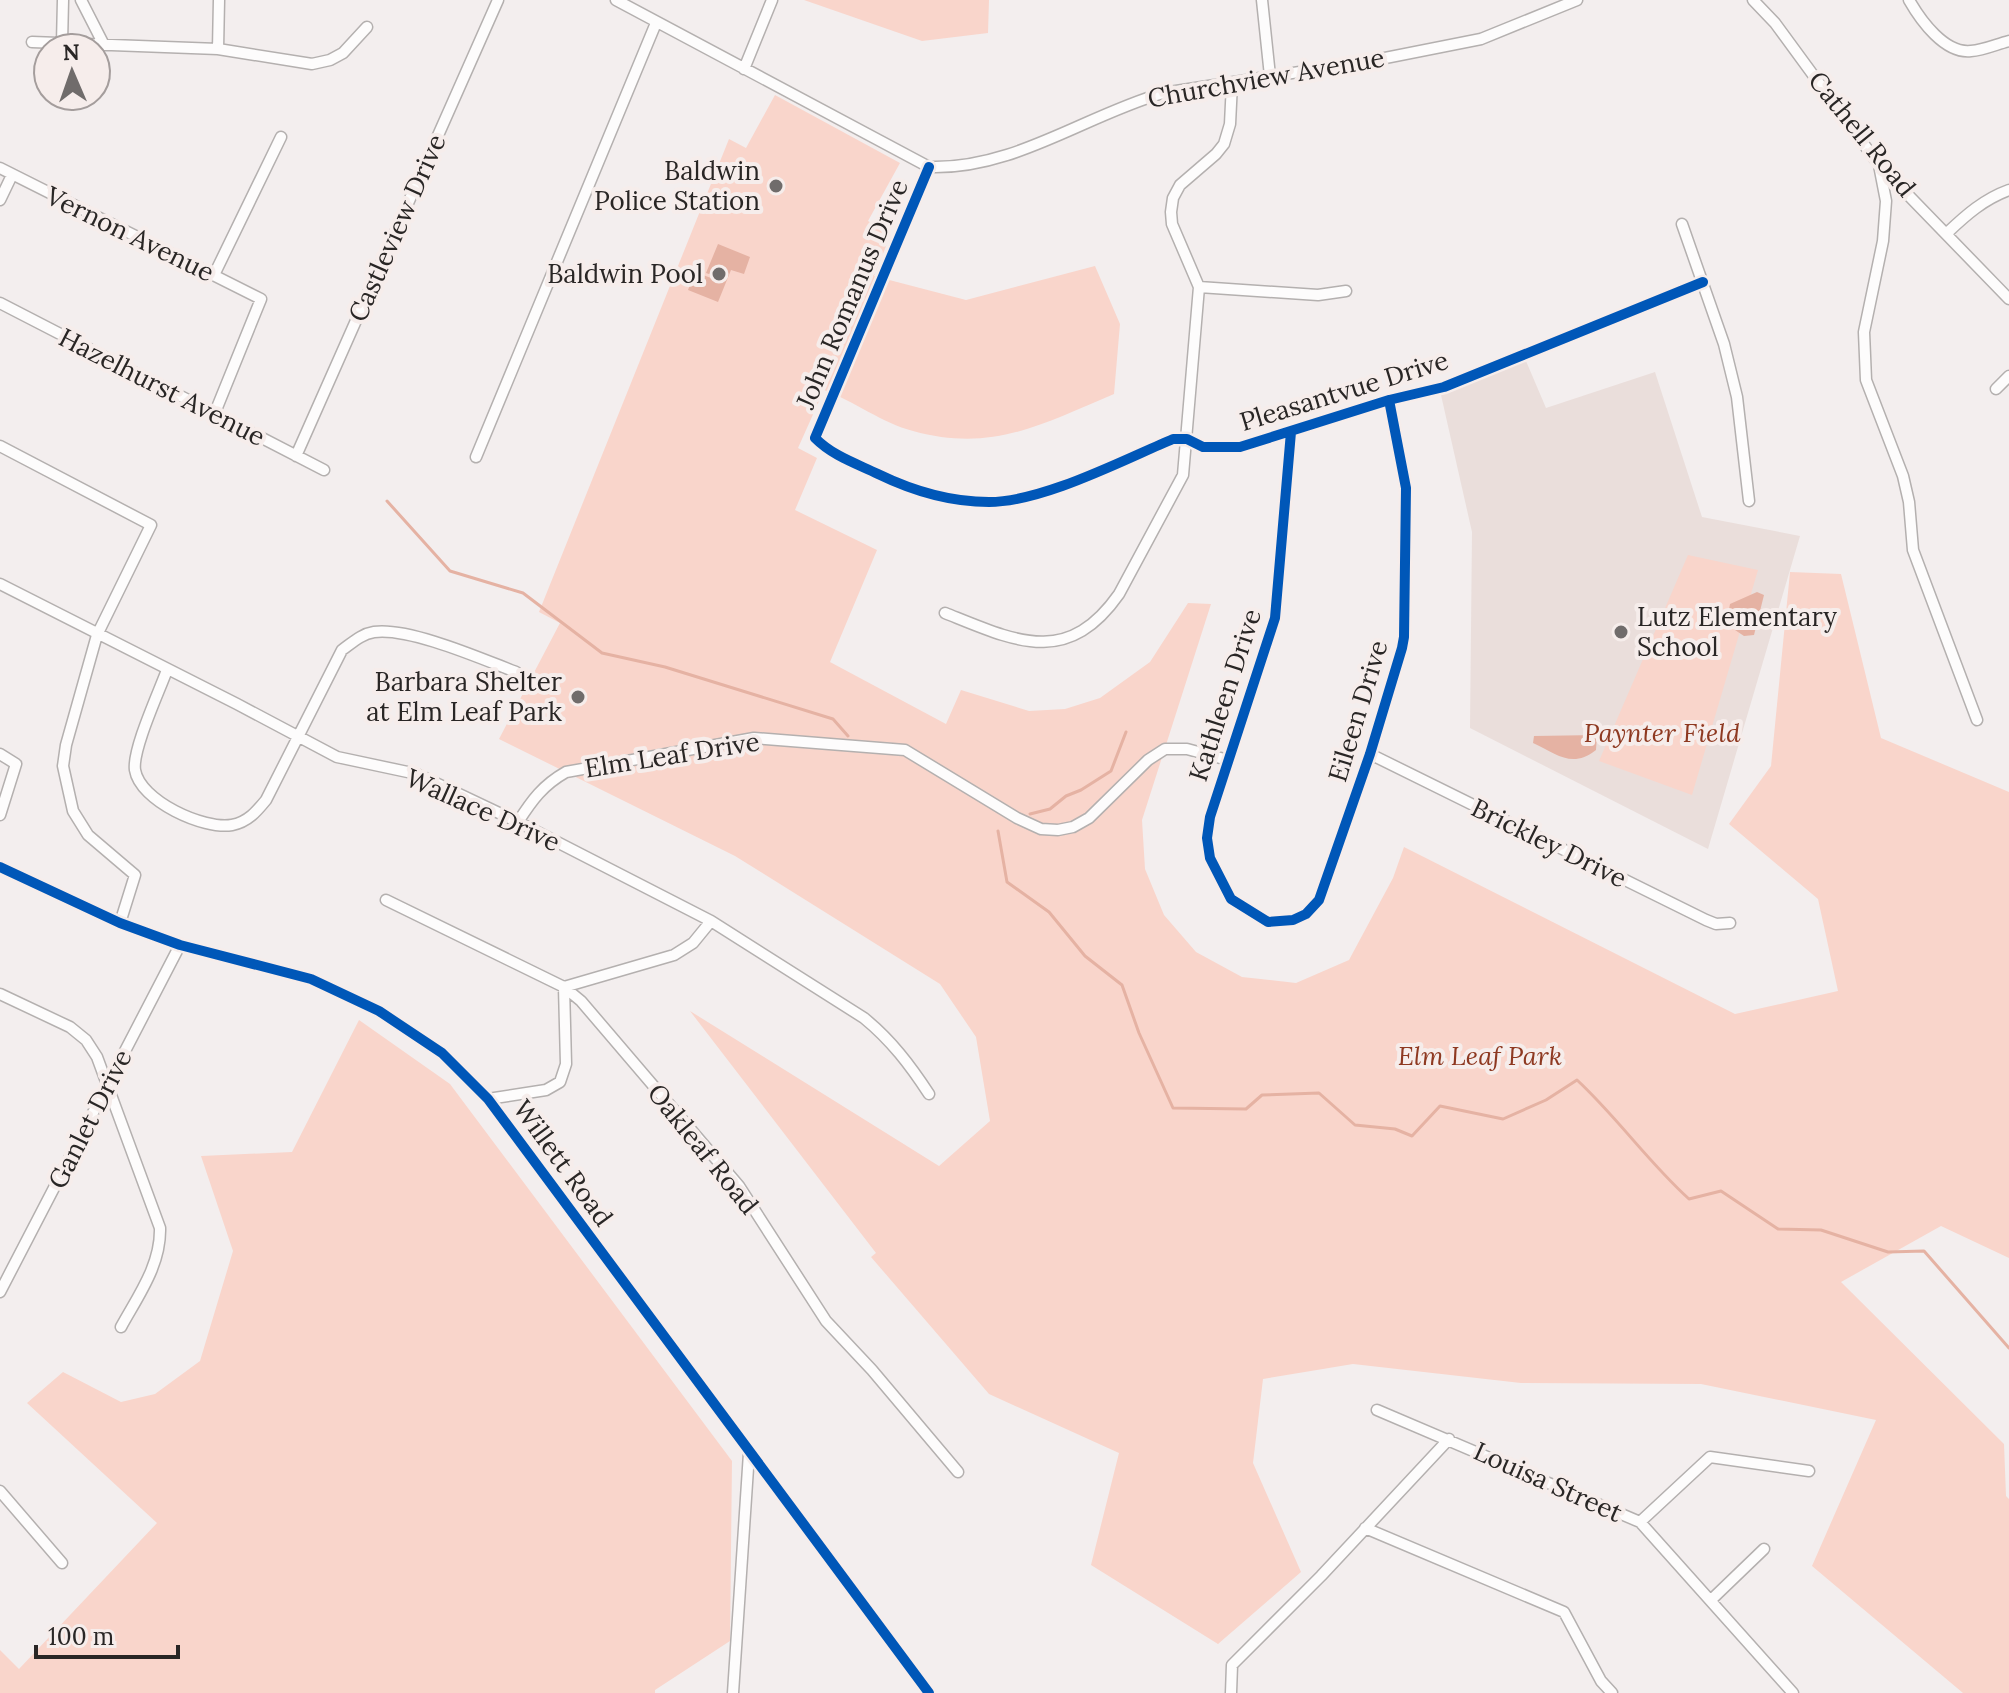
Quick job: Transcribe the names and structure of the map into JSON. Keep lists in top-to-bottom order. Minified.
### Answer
{"streets":{"street":["Churchview Avenue","Cathell Road","Castleview Drive","Vernon Avenue","John Romanus Drive","Hazelhurst Avenue","Pleasantvue Drive","Kathleen Drive","Eileen Drive","Elm Leaf Drive","Wallace Drive","Brickley Drive","Ganlet Drive","Oakleaf Road","Willett Road","Louisa Street"]},"crossings":[["Churchview Avenue","John Romanus Drive"],["Castleview Drive","Hazelhurst Avenue"],["Vernon Avenue","Hazelhurst Avenue"],["John Romanus Drive","Pleasantvue Drive"],["Pleasantvue Drive","Kathleen Drive"],["Pleasantvue Drive","Eileen Drive"],["Kathleen Drive","Eileen Drive"],["Kathleen Drive","Elm Leaf Drive"],["Eileen Drive","Brickley Drive"],["Elm Leaf Drive","Wallace Drive"],["Ganlet Drive","Willett Road"]],"parks":["Paynter Field","Elm Leaf Park"],"places":["Baldwin Police Station","Baldwin Pool","Lutz Elementary School","Barbara Shelter at Elm Leaf Park"],"scale_bar":"100 m","north":"top"}
